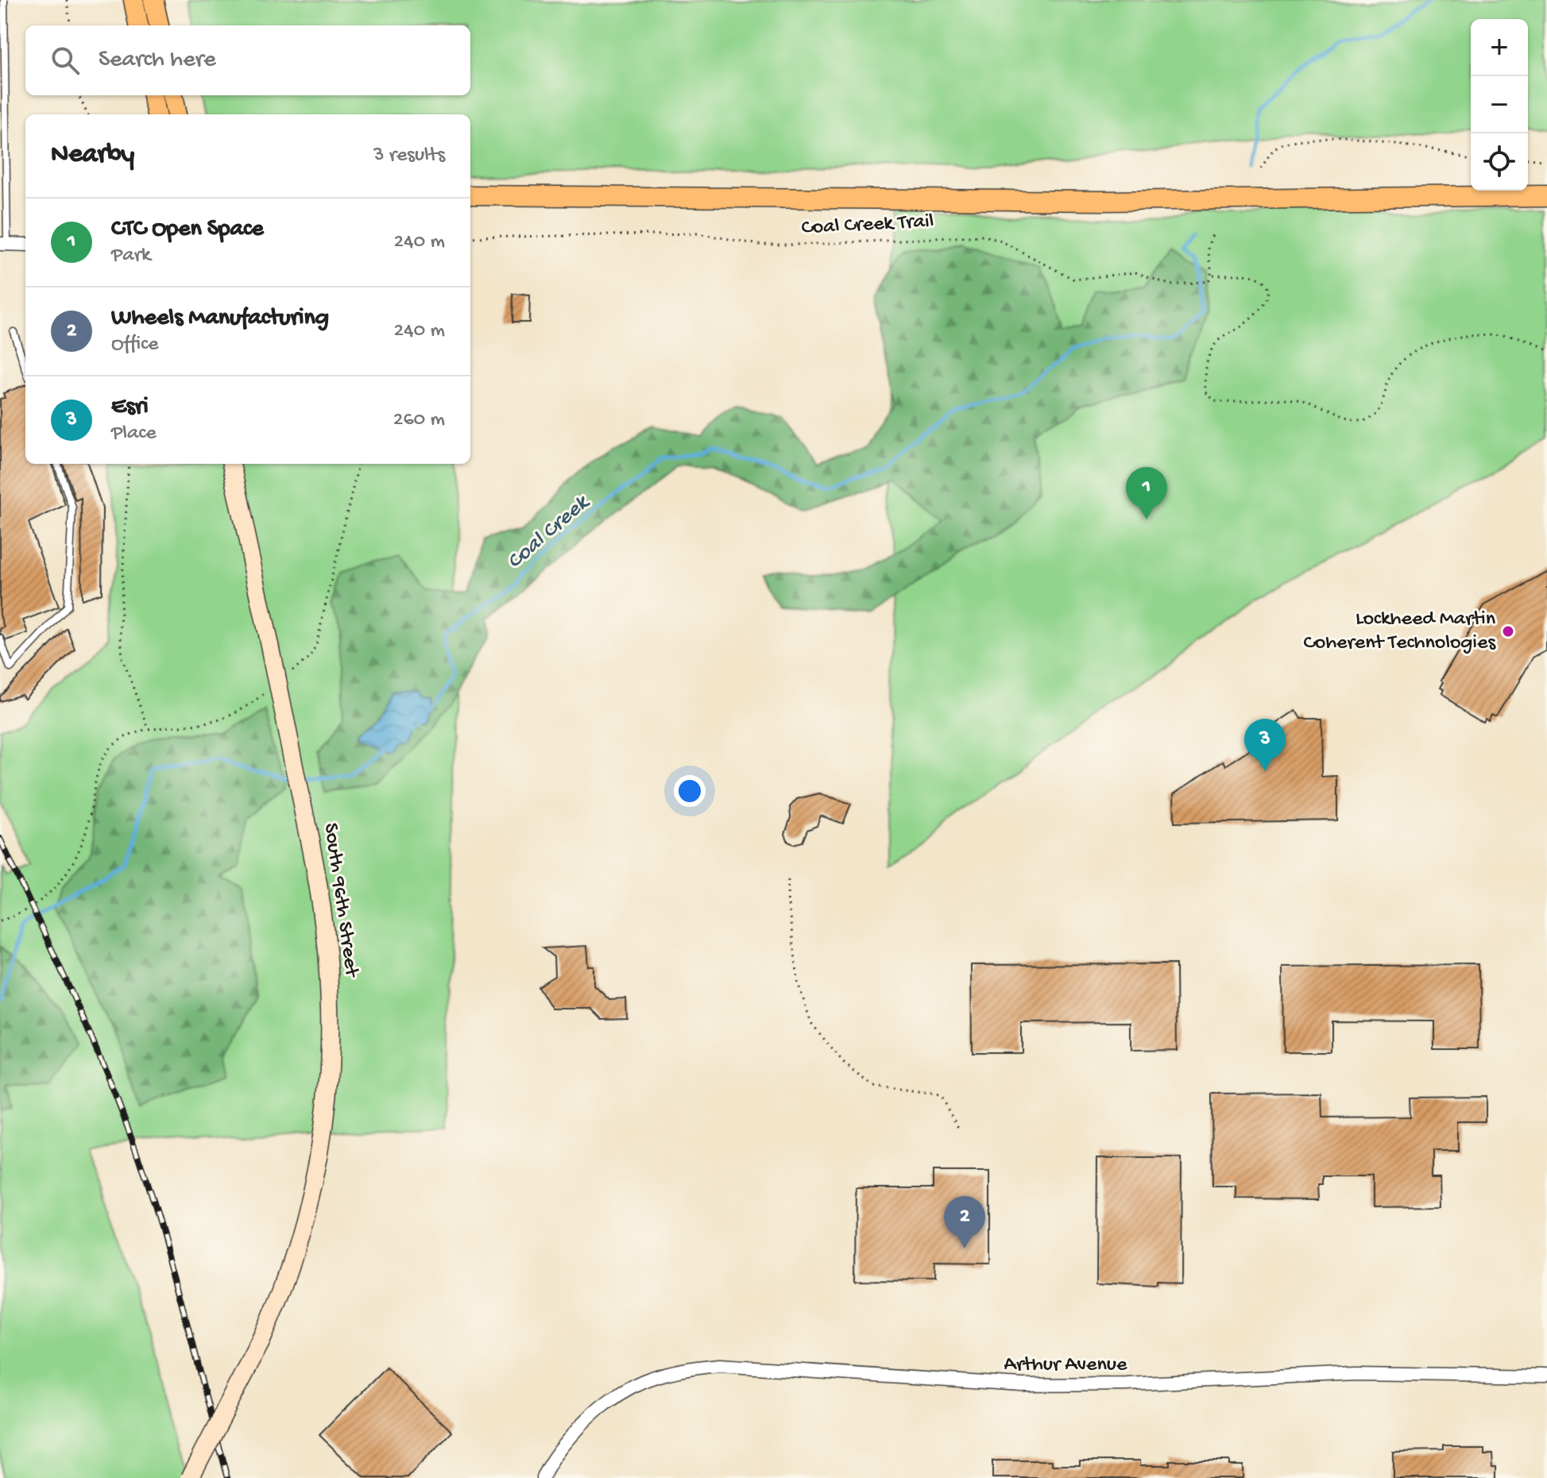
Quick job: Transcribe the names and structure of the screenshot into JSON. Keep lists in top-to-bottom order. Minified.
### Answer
{"streets":{"main road":["South 96th Street"],"street":["Arthur Avenue"],"path":["Coal Creek Trail"]},"water":["Coal Creek"],"places":["Lockheed Martin Coherent Technologies"],"page":{"map_buttons":["+","−"],"search":"Search here","heading":["Nearby","3 results"],"list":[{"mark":"1","name":"CTC Open Space","note":"Park","value":"240 m"},{"mark":"2","name":"Wheels Manufacturing","note":"Office","value":"240 m"},{"mark":"3","name":"Esri","note":"Place","value":"260 m"}],"pins":["1","3","2"]}}
